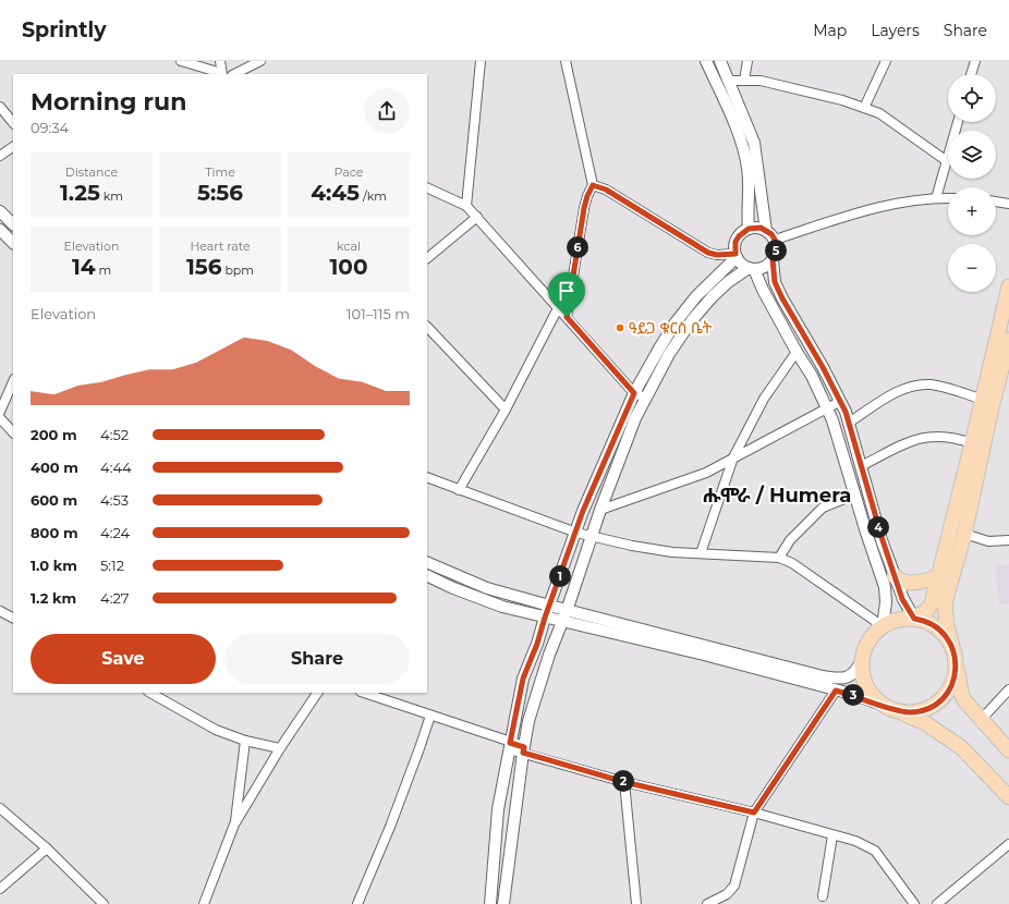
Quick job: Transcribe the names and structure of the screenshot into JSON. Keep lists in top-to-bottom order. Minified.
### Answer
{"districts":["ሑሞራ / Humera"],"places":["ዓይጋ ቁርስ ቤት"],"page":{"header":"Sprintly","nav":["Map","Layers","Share"],"map_buttons":["+","−"],"heading":["Morning run","09:34"],"stats":[["Distance","1.25 km"],["Time","5:56"],["Pace","4:45 /km"],["Elevation","14 m"],["Heart rate","156 bpm"],["kcal","100"]],"pins":["6","5","4","1","3","2"],"chart":["Elevation","101–115 m"],"list":[{"name":"200 m","note":"4:52"},{"name":"400 m","note":"4:44"},{"name":"600 m","note":"4:53"},{"name":"800 m","note":"4:24"},{"name":"1.0 km","note":"5:12"},{"name":"1.2 km","note":"4:27"}],"buttons":["Save","Share"]}}
